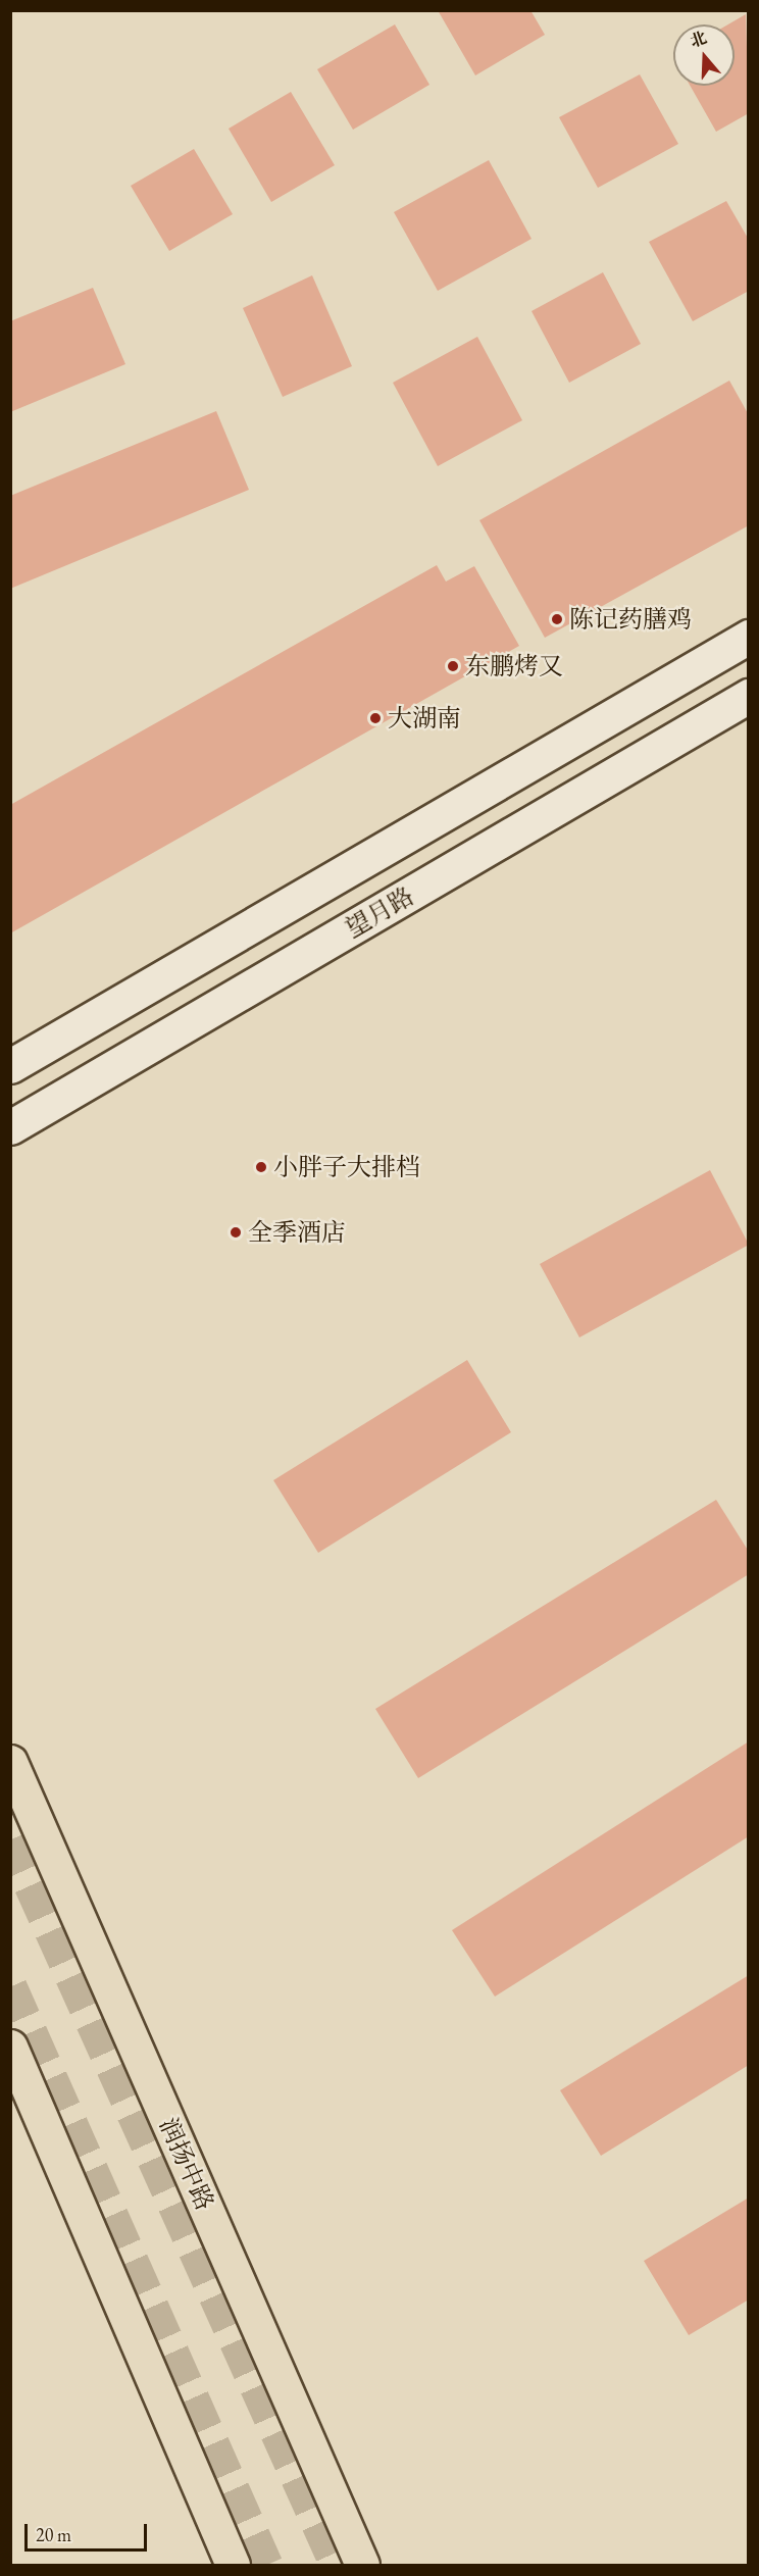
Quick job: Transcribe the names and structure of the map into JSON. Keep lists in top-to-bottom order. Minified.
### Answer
{"streets":{"main road":["润扬中路"],"street":["望月路"]},"places":["陈记药膳鸡","东鹏烤又","大湖南","小胖子大排档","全季酒店"],"scale_bar":"20 m","north":"top"}
